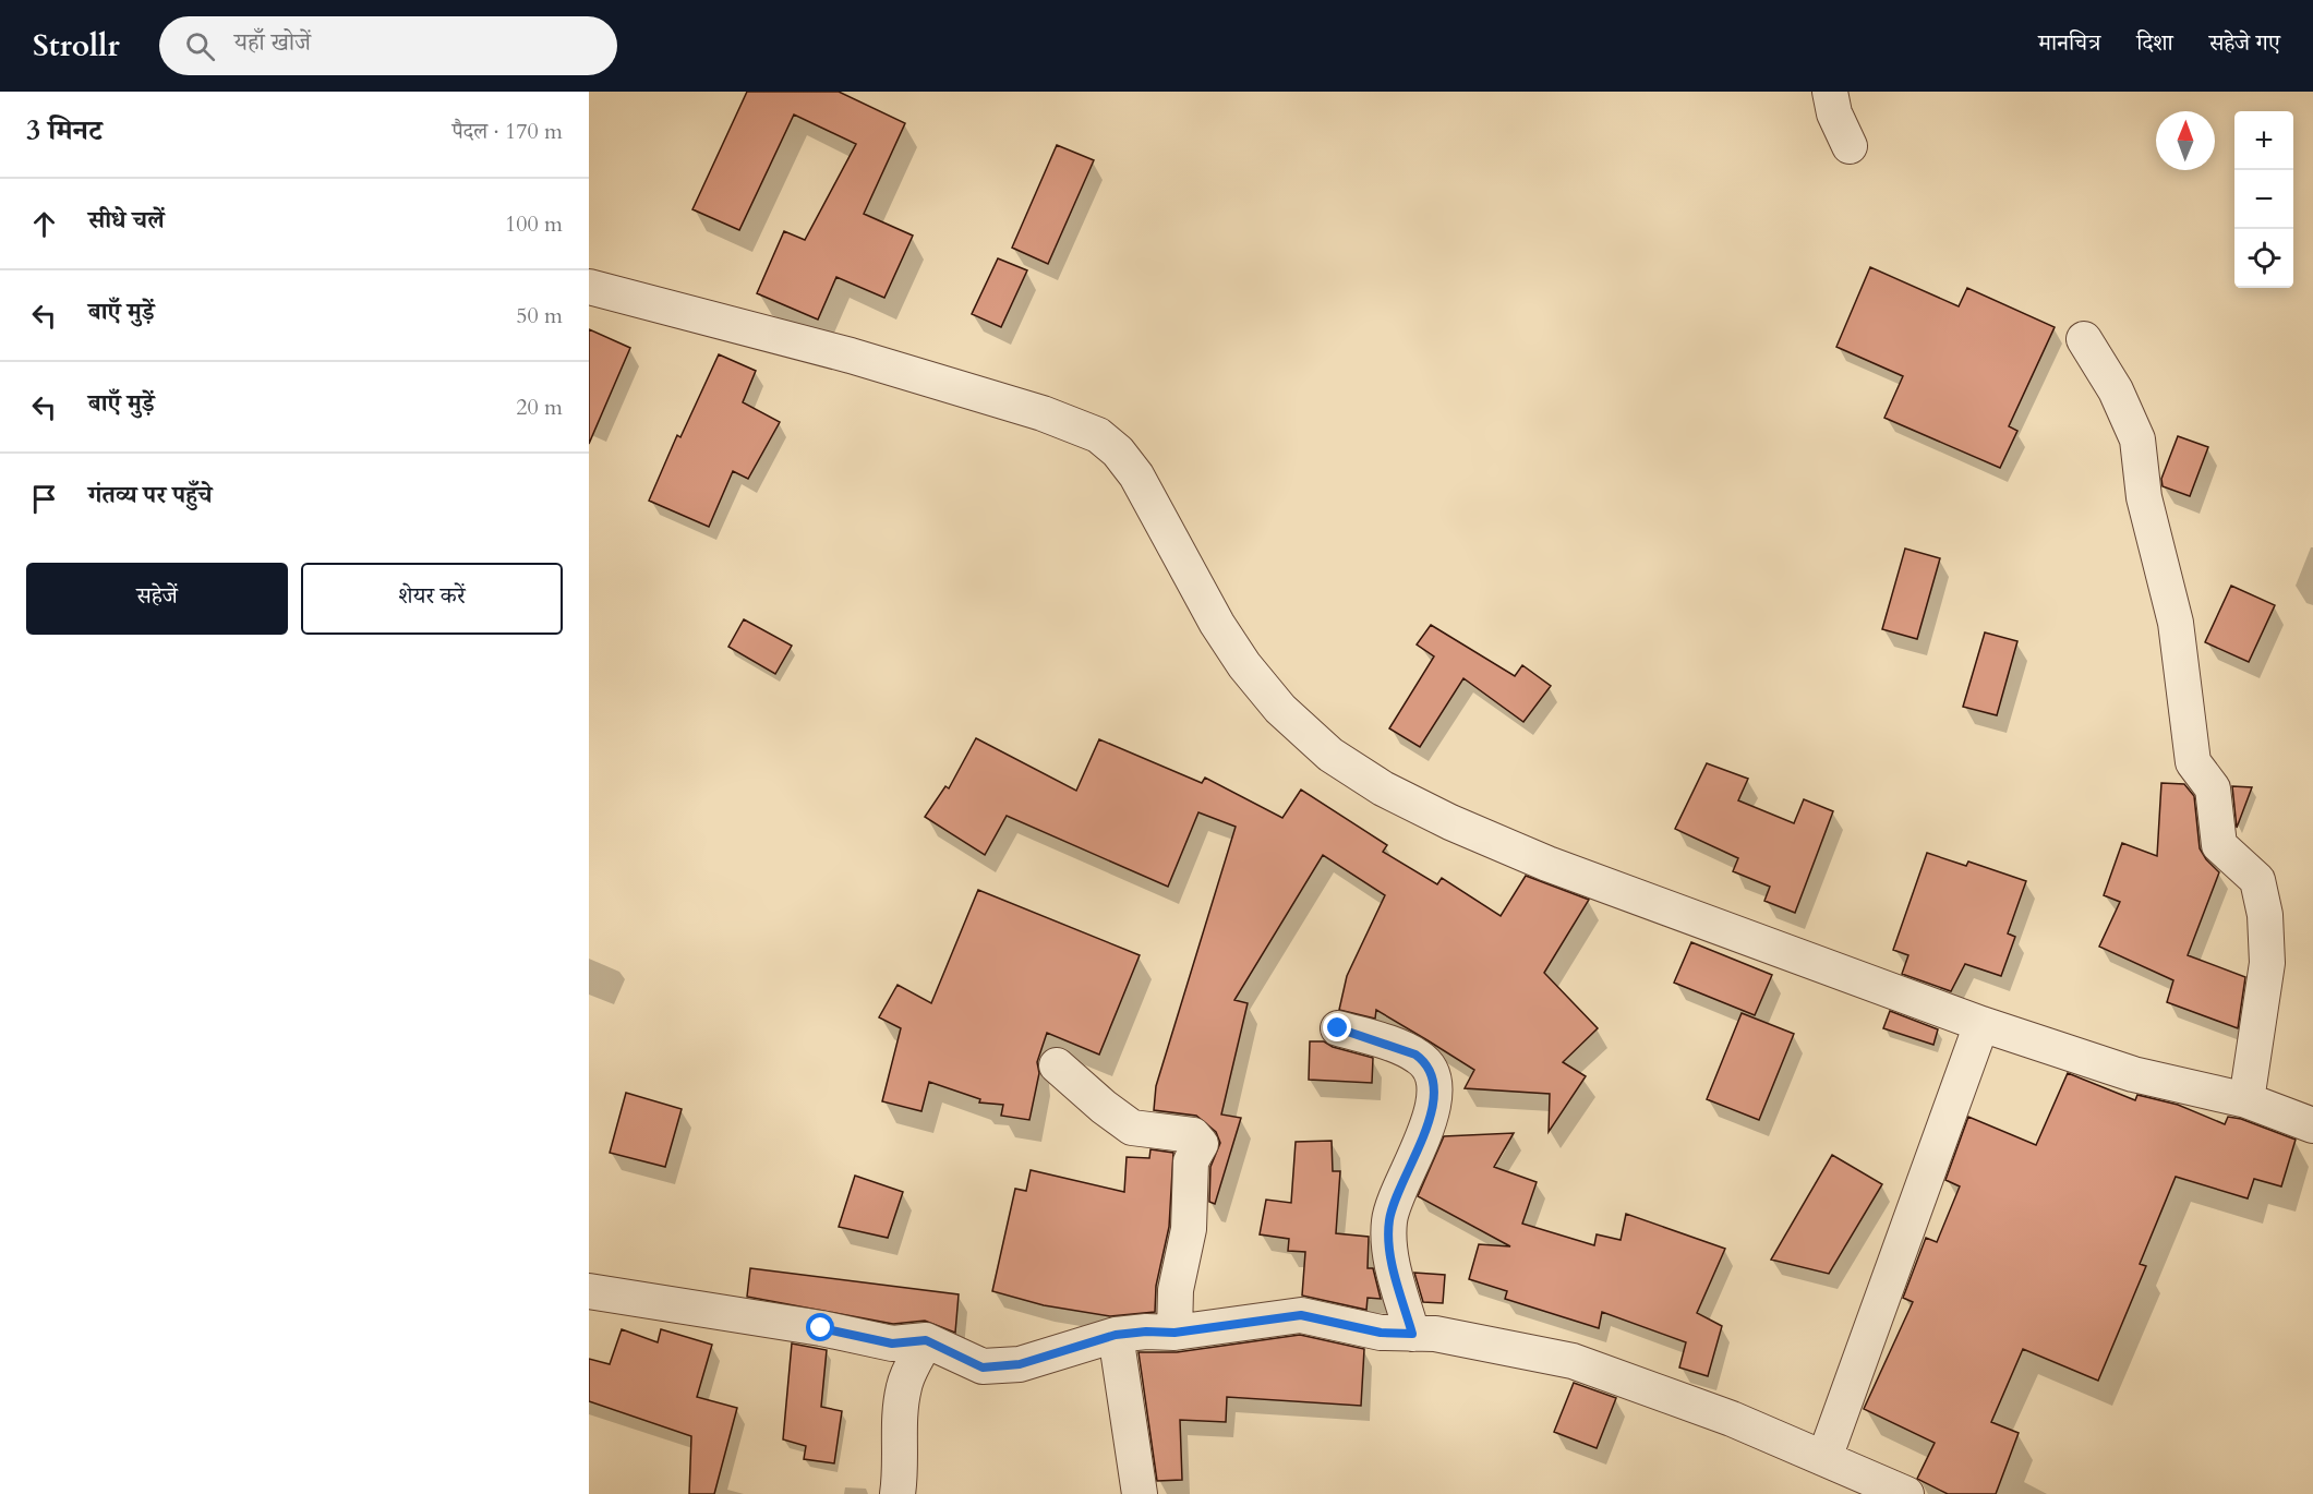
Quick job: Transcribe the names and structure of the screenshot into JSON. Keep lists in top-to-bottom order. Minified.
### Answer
{"north":"top","page":{"header":"Strollr","search":"यहाँ खोजें","nav":["मानचित्र","दिशा","सहेजे गए"],"heading":["3 मिनट","पैदल · 170 m"],"map_buttons":["+","−"],"list":[["सीधे चलें","100 m"],["बाएँ मुड़ें","50 m"],["बाएँ मुड़ें","20 m"],"गंतव्य पर पहुँचे"],"buttons":["सहेजें","शेयर करें"]}}
